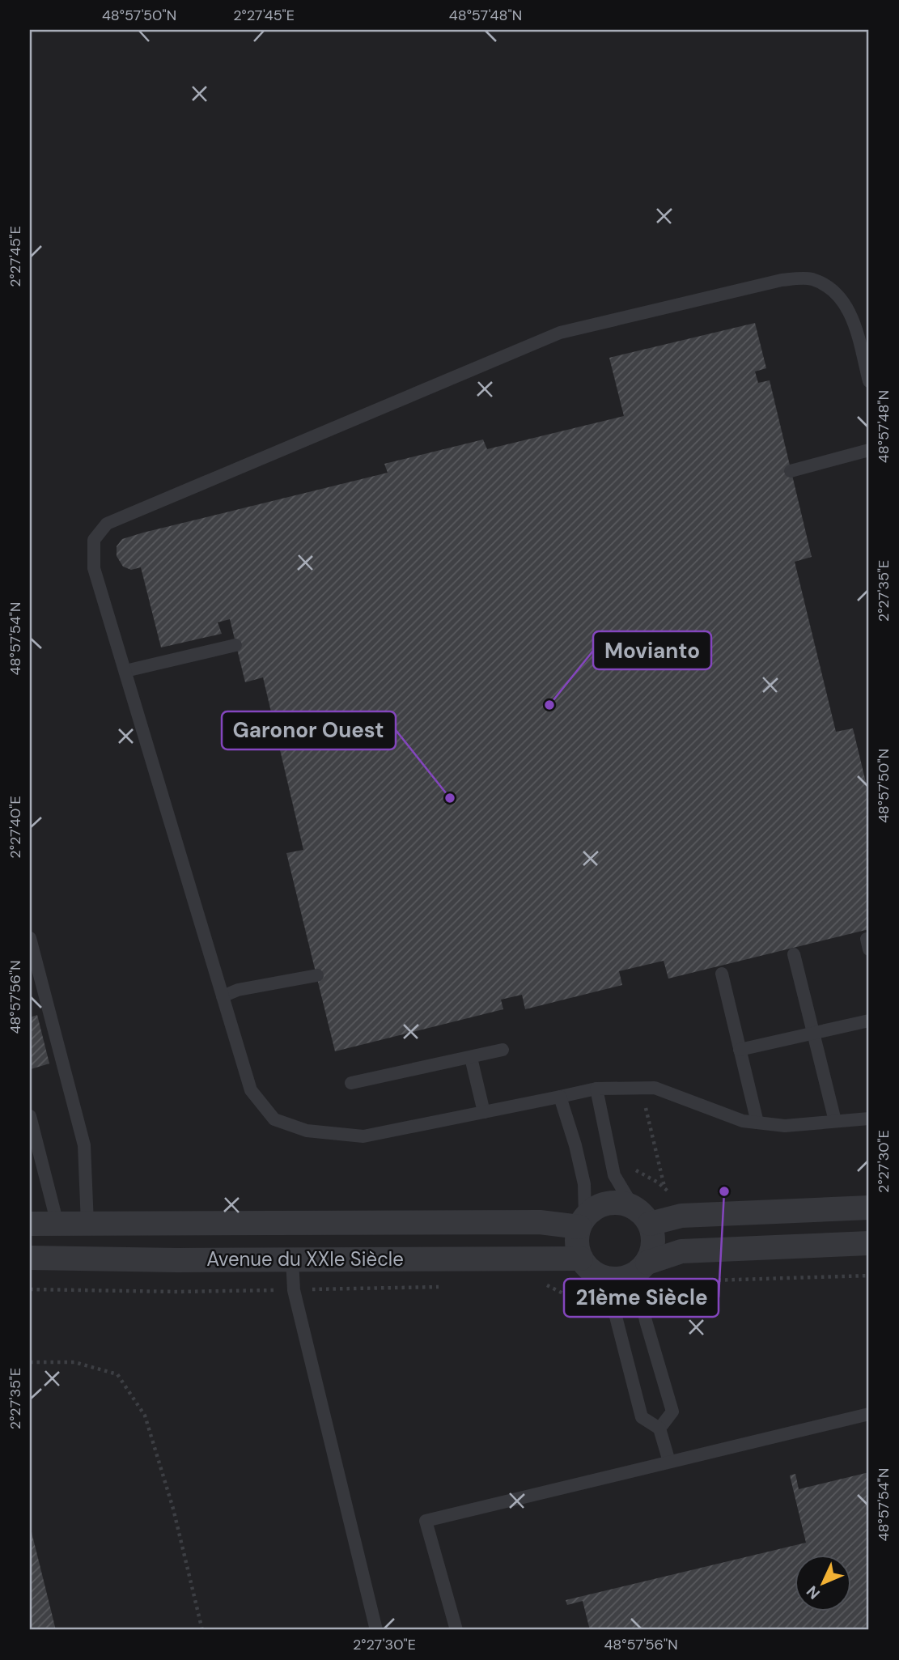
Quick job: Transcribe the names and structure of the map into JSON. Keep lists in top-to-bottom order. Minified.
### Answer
{"streets":{"street":["Avenue du XXIe Siècle"]},"places":["Movianto","Garonor Ouest","21ème Siècle"],"north":"bottom left","coordinates":["48°57'50\"N","2°27'45\"E","48°57'48\"N","2°27'35\"E","48°57'54\"N","2°27'40\"E","48°57'56\"N","2°27'30\"E"]}
